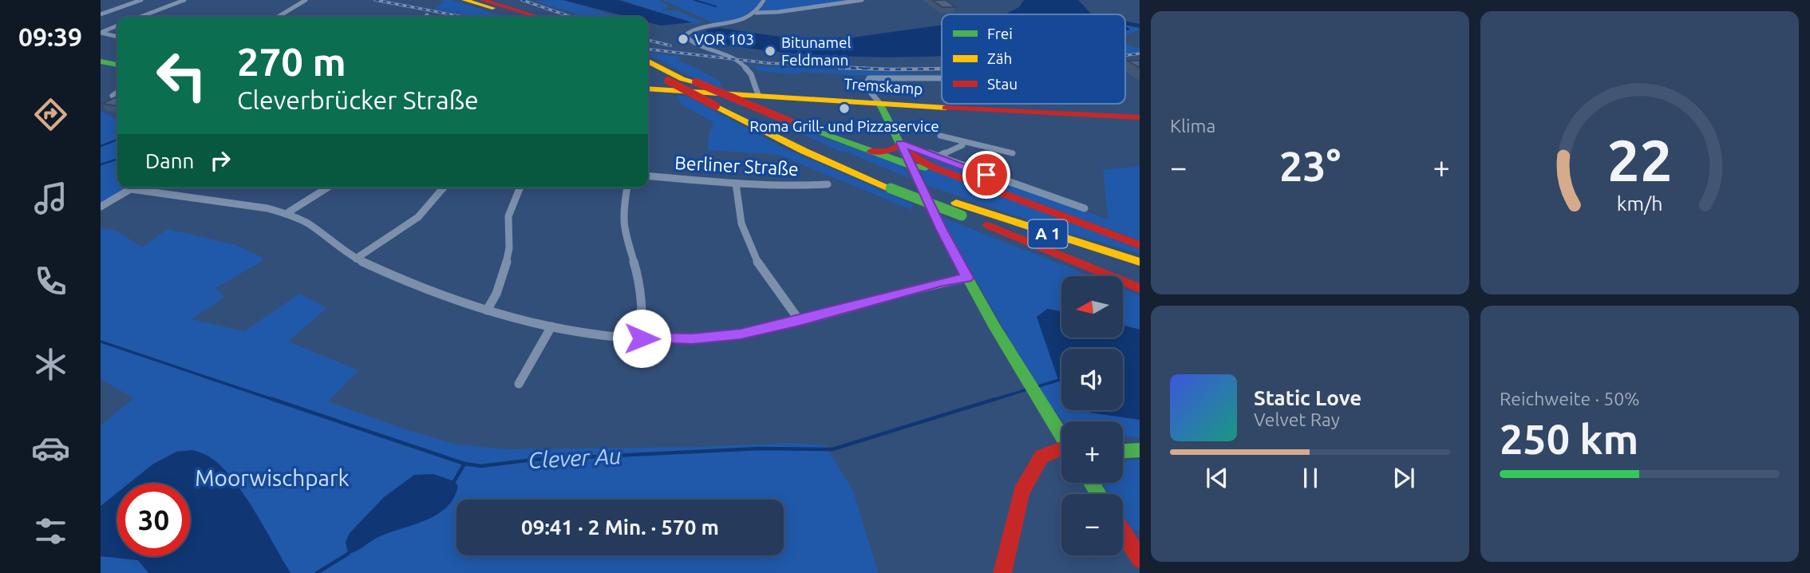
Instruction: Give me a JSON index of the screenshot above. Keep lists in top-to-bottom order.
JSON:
{
  "streets": {
    "main road": ["Tremskamp", "A 1"],
    "street": ["Berliner Straße"]
  },
  "water": ["Clever Au"],
  "parks": ["Moorwischpark"],
  "places": ["VOR 103", "Bitunamel Feldmann", "Roma Grill- und Pizzaservice"],
  "legend": ["Frei", "Zäh", "Stau"],
  "north": "left",
  "page": {
    "tabs": "09:39",
    "tile": [
      "Klima",
      ["Reichweite · 50%", "250 km"]
    ],
    "turn": ["270 m", "Cleverbrücker Straße"],
    "then": "Dann",
    "heat": ["−", "23°", "+"],
    "map_buttons": ["+", "−"],
    "song": ["Static Love", "Velvet Ray"],
    "limit": "30",
    "trip": "09:41 · 2 Min. · 570 m",
    "gauge": ["22", "km/h"]
  }
}
